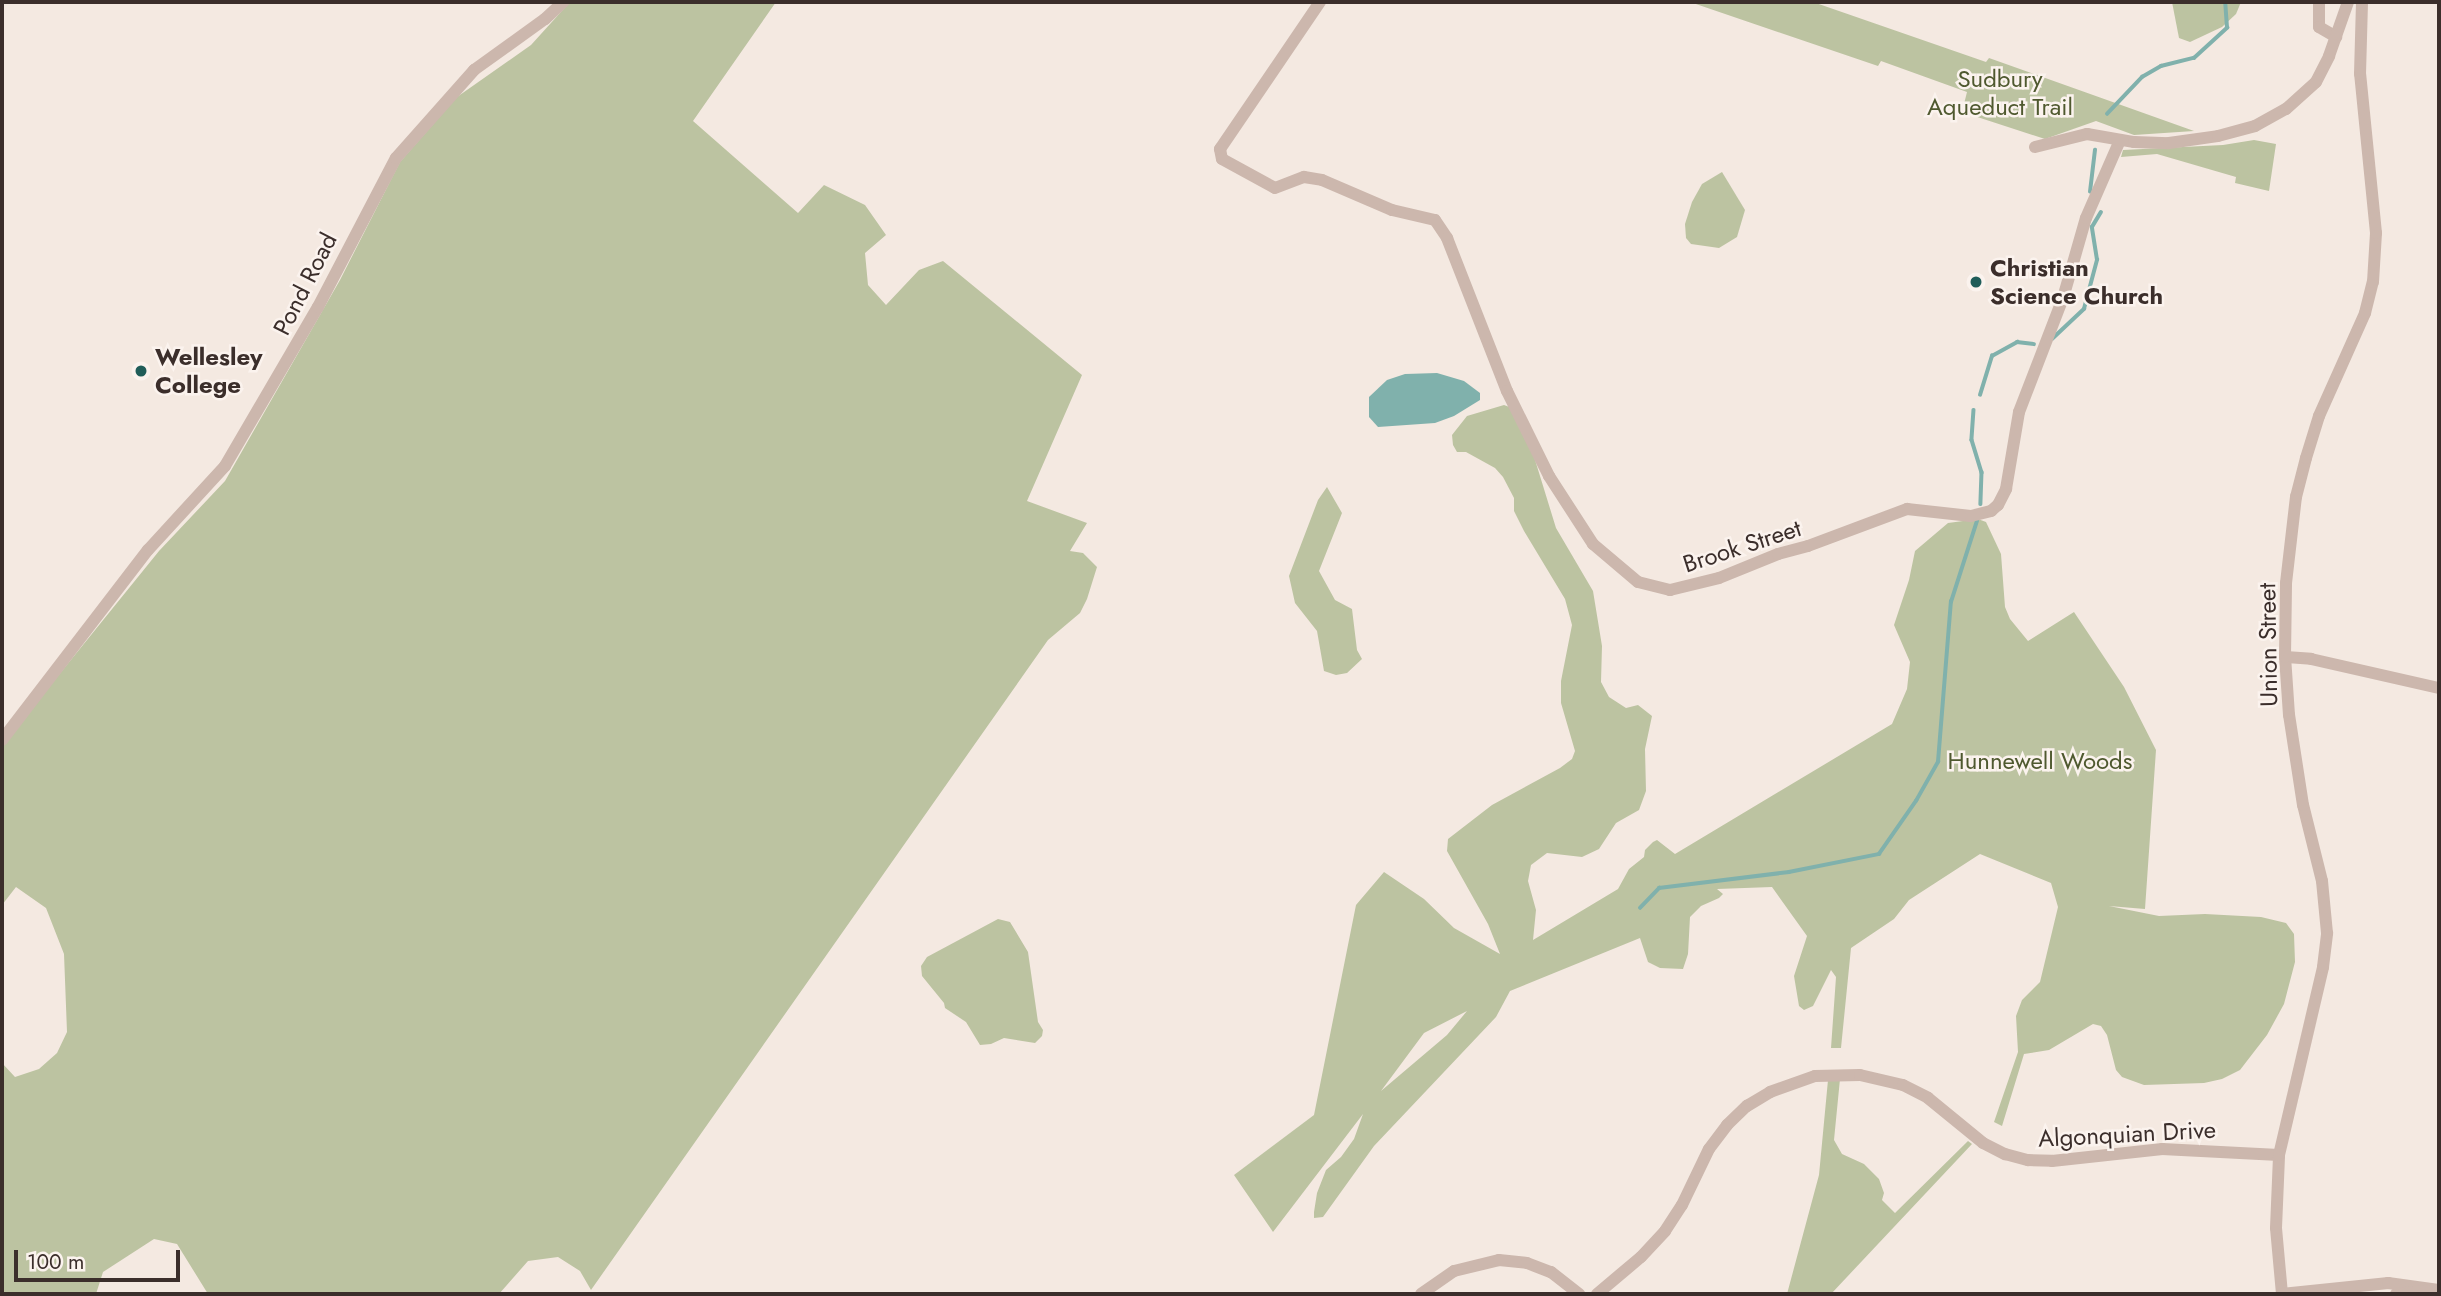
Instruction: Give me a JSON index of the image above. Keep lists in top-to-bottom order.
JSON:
{
  "streets": {
    "street": [
      "Pond Road",
      "Brook Street",
      "Union Street",
      "Algonquian Drive"
    ]
  },
  "crossings": [
    ["Union Street", "Algonquian Drive"]
  ],
  "parks": ["Sudbury Aqueduct Trail", "Hunnewell Woods"],
  "places": ["Christian Science Church", "Wellesley College"],
  "scale_bar": "100 m"
}
